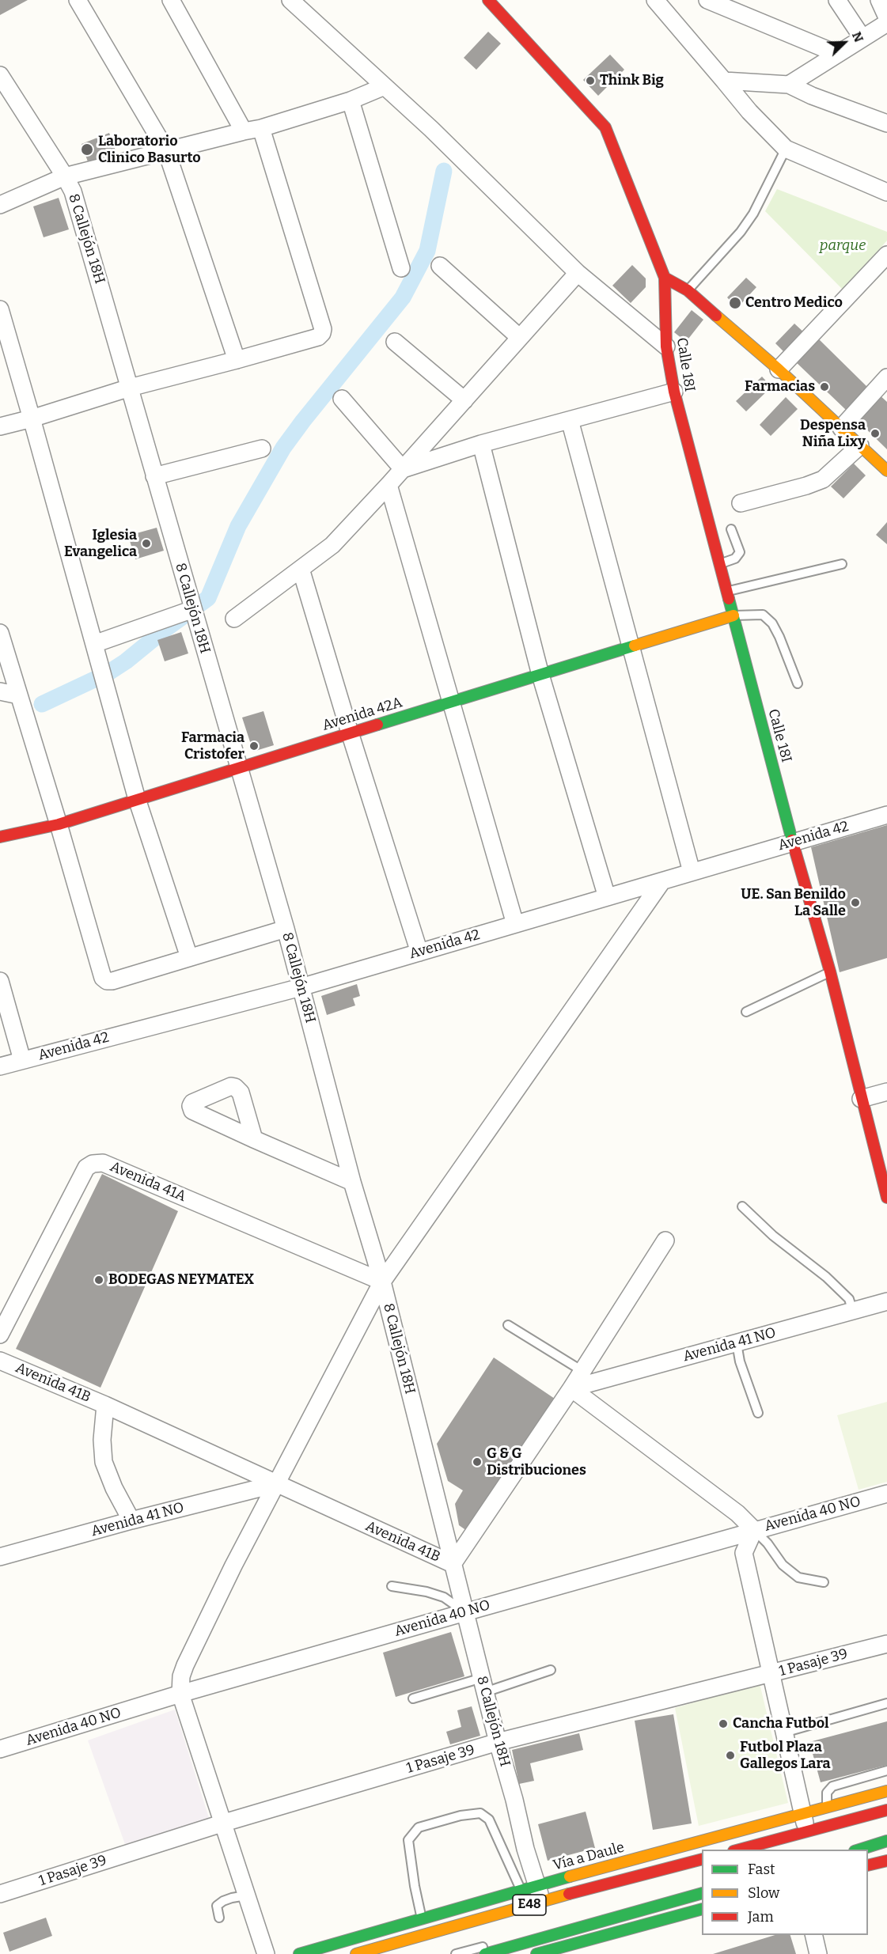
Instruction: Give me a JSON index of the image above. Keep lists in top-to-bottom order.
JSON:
{
  "streets": {
    "street": [
      "8 Callejón 18H",
      "Calle 18I",
      "Avenida 42A",
      "Avenida 42",
      "Avenida 41A",
      "Avenida 41 NO",
      "Avenida 41B",
      "Avenida 40 NO",
      "1 Pasaje 39",
      "Vía a Daule",
      "E48"
    ]
  },
  "crossings": [
    ["8 Callejón 18H", "Avenida 42A"],
    ["8 Callejón 18H", "Avenida 42"],
    ["8 Callejón 18H", "Avenida 41A"],
    ["8 Callejón 18H", "Avenida 41B"],
    ["8 Callejón 18H", "Avenida 40 NO"],
    ["8 Callejón 18H", "1 Pasaje 39"],
    ["8 Callejón 18H", "Vía a Daule"],
    ["Calle 18I", "Avenida 42A"],
    ["Calle 18I", "Avenida 42"],
    ["Avenida 41 NO", "Avenida 41B"]
  ],
  "parks": ["parque"],
  "places": [
    "Think Big",
    "Laboratorio Clinico Basurto",
    "Centro Medico",
    "Farmacias",
    "Despensa Niña Lixy",
    "Iglesia Evangelica",
    "Farmacia Cristofer",
    "UE. San Benildo La Salle",
    "BODEGAS NEYMATEX",
    "G & G Distribuciones",
    "Cancha Futbol",
    "Futbol Plaza Gallegos Lara"
  ],
  "legend": ["Fast", "Slow", "Jam"],
  "north": "top right"
}
